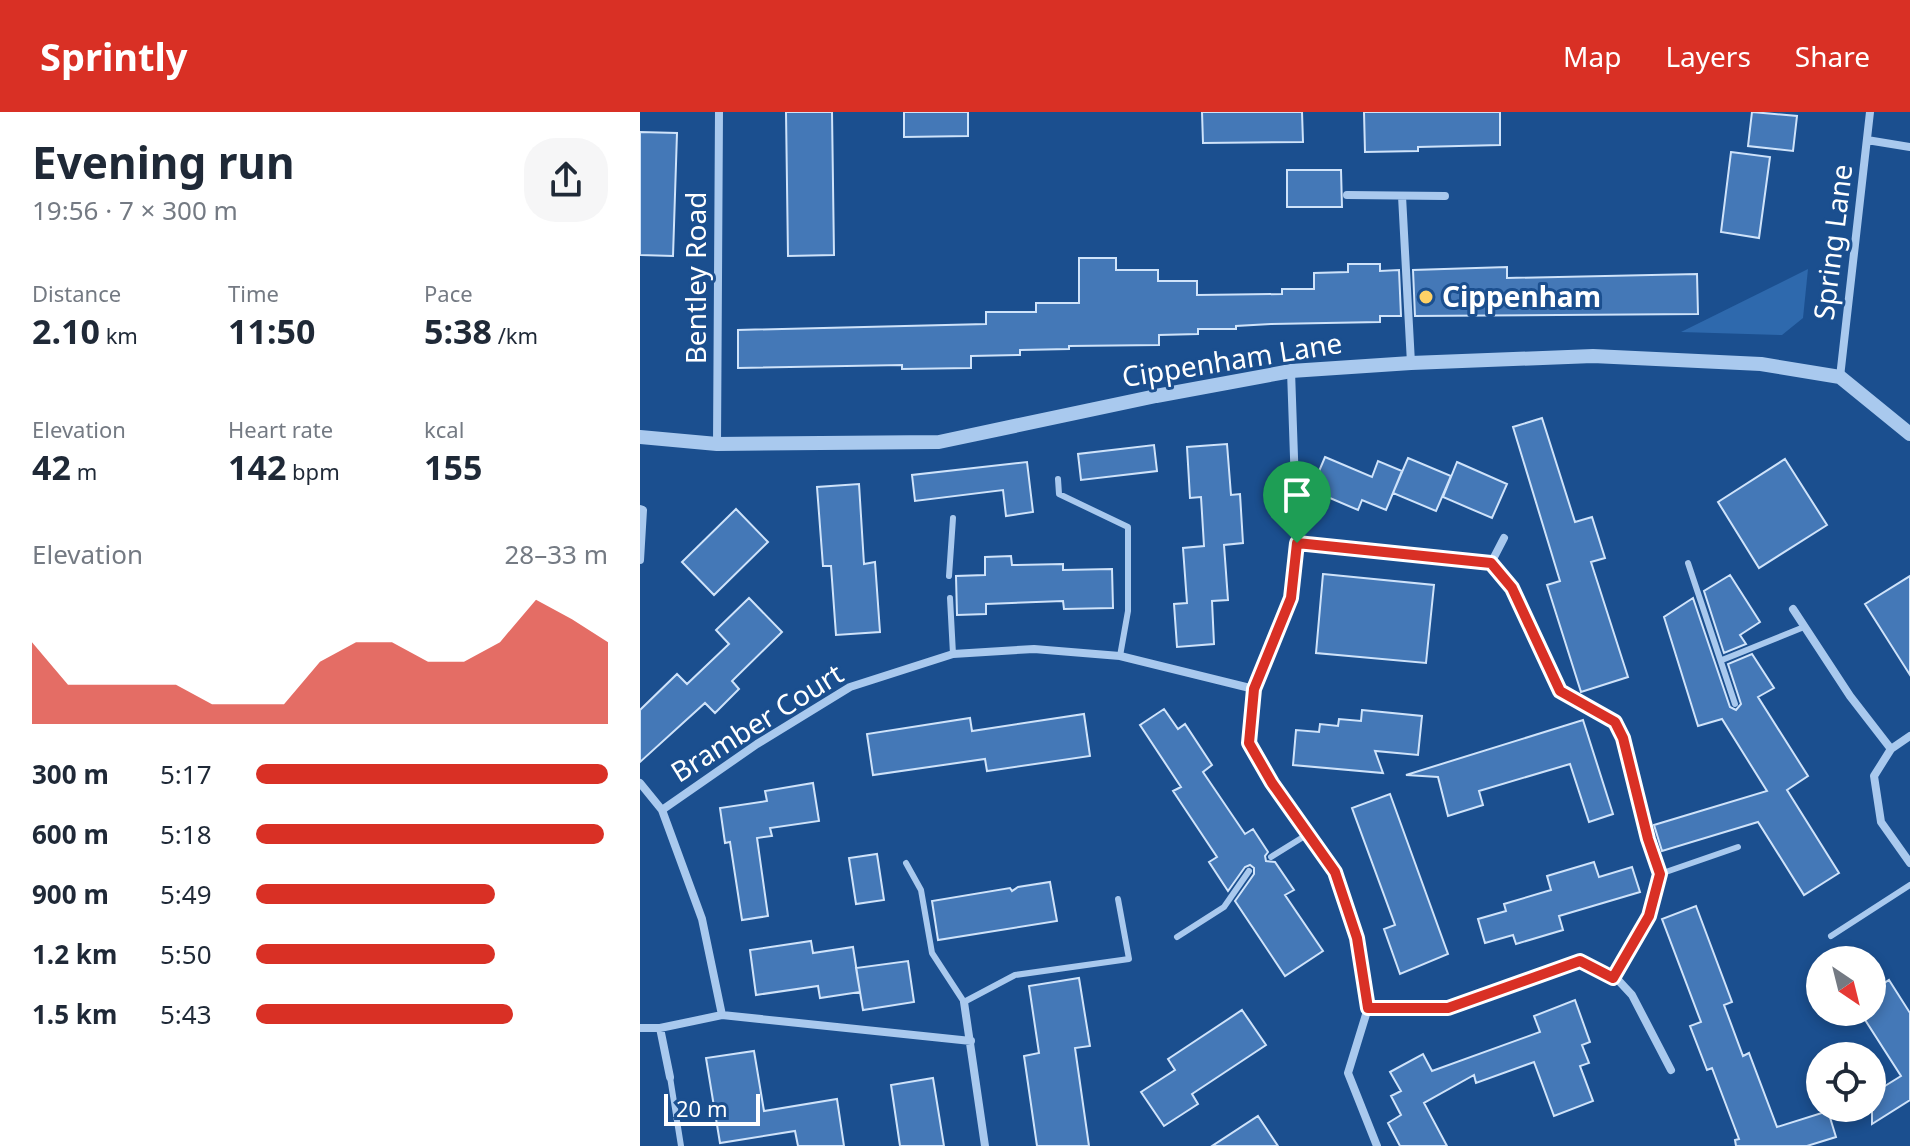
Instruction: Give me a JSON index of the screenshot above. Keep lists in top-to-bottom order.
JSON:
{
  "streets": {
    "street": [
      "Spring Lane",
      "Bentley Road",
      "Cippenham Lane",
      "Bramber Court"
    ]
  },
  "crossings": [
    ["Spring Lane", "Cippenham Lane"],
    ["Bentley Road", "Cippenham Lane"]
  ],
  "places": ["Cippenham"],
  "scale_bar": "20 m",
  "north": "bottom right",
  "page": {
    "header": "Sprintly",
    "nav": ["Map", "Layers", "Share"],
    "heading": ["Evening run", "19:56 · 7 × 300 m"],
    "stats": [
      ["Distance", "2.10 km"],
      ["Time", "11:50"],
      ["Pace", "5:38 /km"],
      ["Elevation", "42 m"],
      ["Heart rate", "142 bpm"],
      ["kcal", "155"]
    ],
    "chart": ["Elevation", "28–33 m"],
    "list": [
      {
        "name": "300 m",
        "note": "5:17"
      },
      {
        "name": "600 m",
        "note": "5:18"
      },
      {
        "name": "900 m",
        "note": "5:49"
      },
      {
        "name": "1.2 km",
        "note": "5:50"
      },
      {
        "name": "1.5 km",
        "note": "5:43"
      }
    ],
    "scale": "20 m"
  }
}
